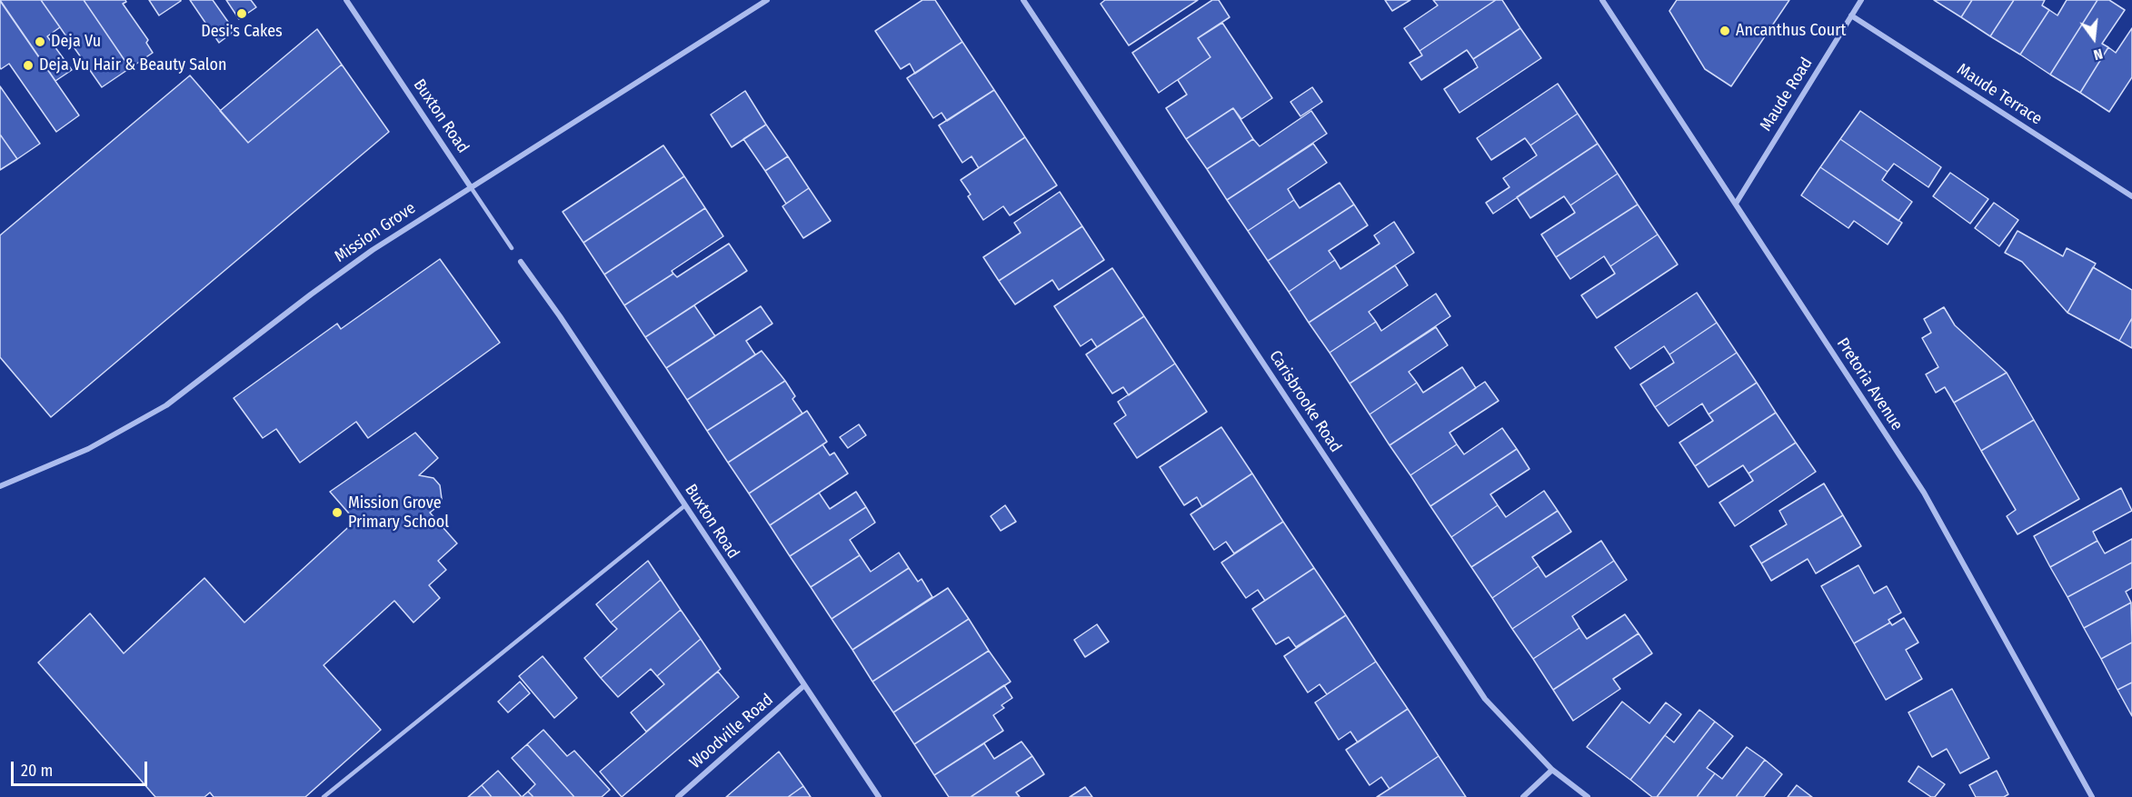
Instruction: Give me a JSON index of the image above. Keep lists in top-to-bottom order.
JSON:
{
  "streets": {
    "street": [
      "Maude Road",
      "Maude Terrace",
      "Buxton Road",
      "Mission Grove",
      "Pretoria Avenue",
      "Carisbrooke Road",
      "Woodville Road"
    ]
  },
  "crossings": [
    ["Maude Road", "Maude Terrace"],
    ["Maude Road", "Pretoria Avenue"],
    ["Buxton Road", "Mission Grove"],
    ["Buxton Road", "Woodville Road"]
  ],
  "places": [
    "Desi's Cakes",
    "Ancanthus Court",
    "Deja Vu",
    "Deja Vu Hair & Beauty Salon",
    "Mission Grove Primary School"
  ],
  "scale_bar": "20 m",
  "north": "bottom"
}
